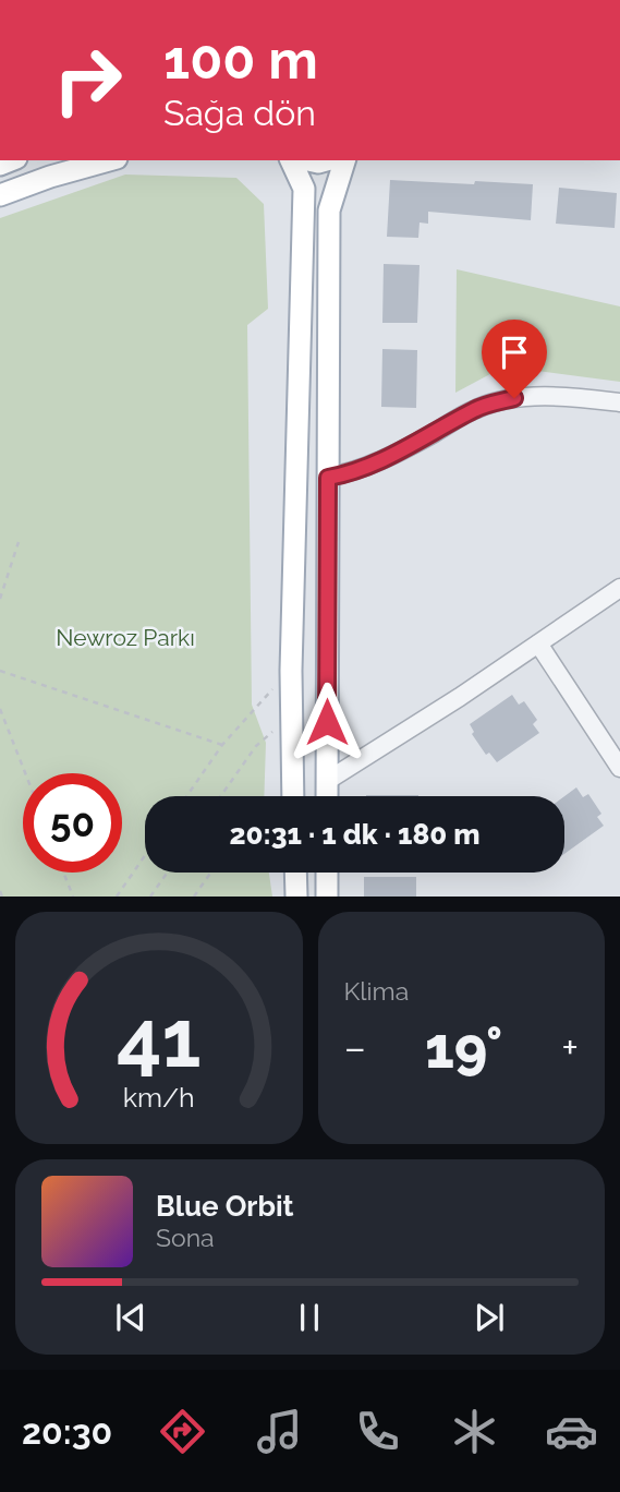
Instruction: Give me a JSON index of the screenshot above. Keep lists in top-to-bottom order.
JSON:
{
  "parks": ["Newroz Parkı"],
  "page": {
    "turn": ["100 m", "Sağa dön"],
    "limit": "50",
    "trip": "20:31 · 1 dk · 180 m",
    "tile": "Klima",
    "heat": ["−", "19°", "+"],
    "song": ["Blue Orbit", "Sona"],
    "tabs": "20:30",
    "gauge": ["41", "km/h"]
  }
}
